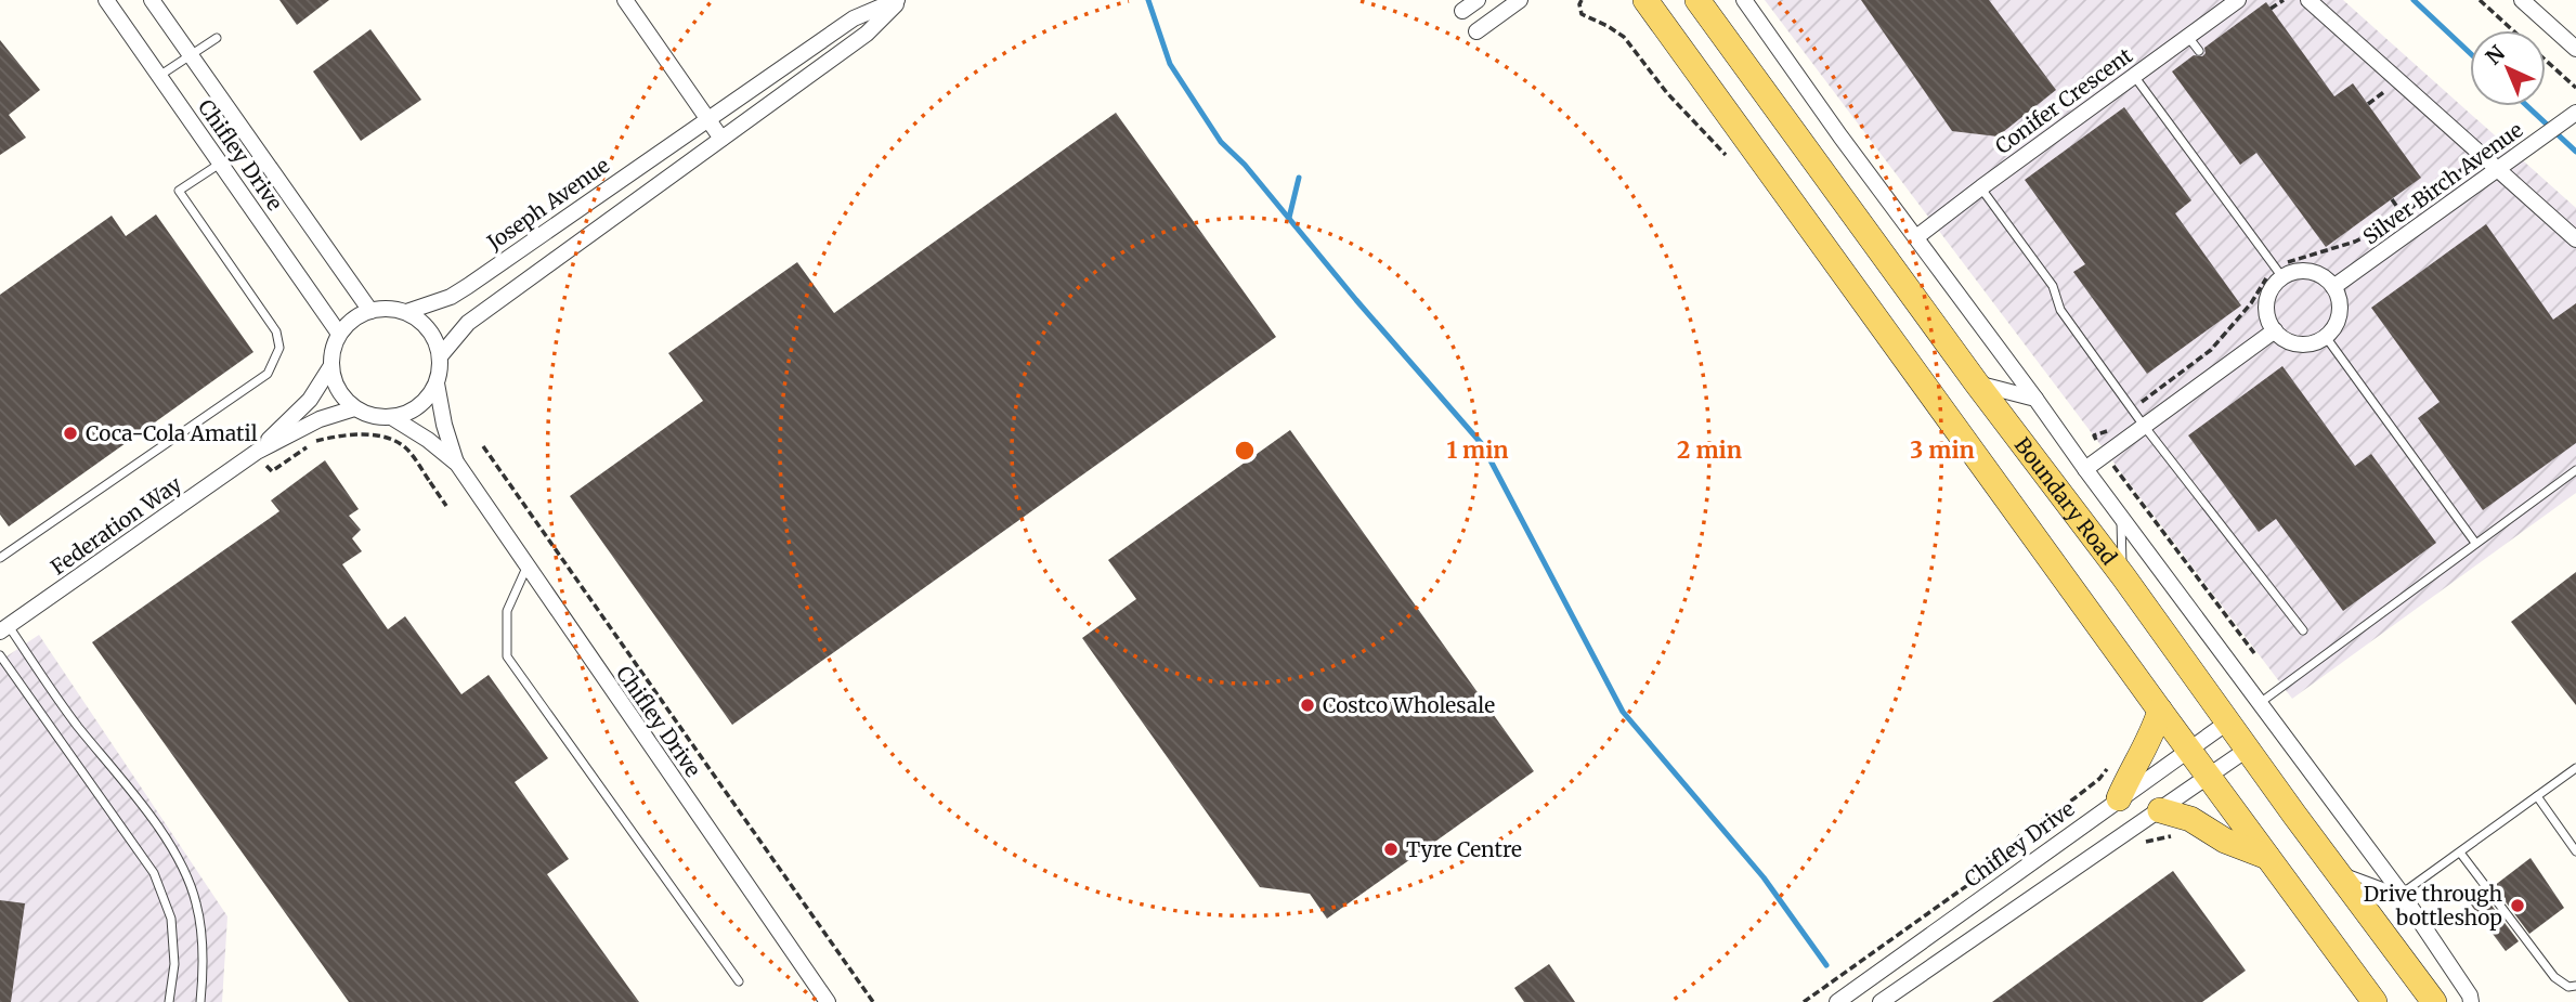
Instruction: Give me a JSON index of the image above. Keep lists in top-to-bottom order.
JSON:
{
  "streets": {
    "main road": ["Boundary Road"],
    "street": [
      "Conifer Crescent",
      "Chifley Drive",
      "Silver Birch Avenue",
      "Joseph Avenue",
      "Federation Way"
    ]
  },
  "crossings": [
    ["Chifley Drive", "Joseph Avenue"],
    ["Chifley Drive", "Boundary Road"],
    ["Chifley Drive", "Federation Way"],
    ["Joseph Avenue", "Federation Way"]
  ],
  "places": [
    "Coca-Cola Amatil",
    "Costco Wholesale",
    "Tyre Centre",
    "Drive through bottleshop"
  ],
  "north": "top left",
  "rings": ["1 min", "2 min", "3 min"]
}
